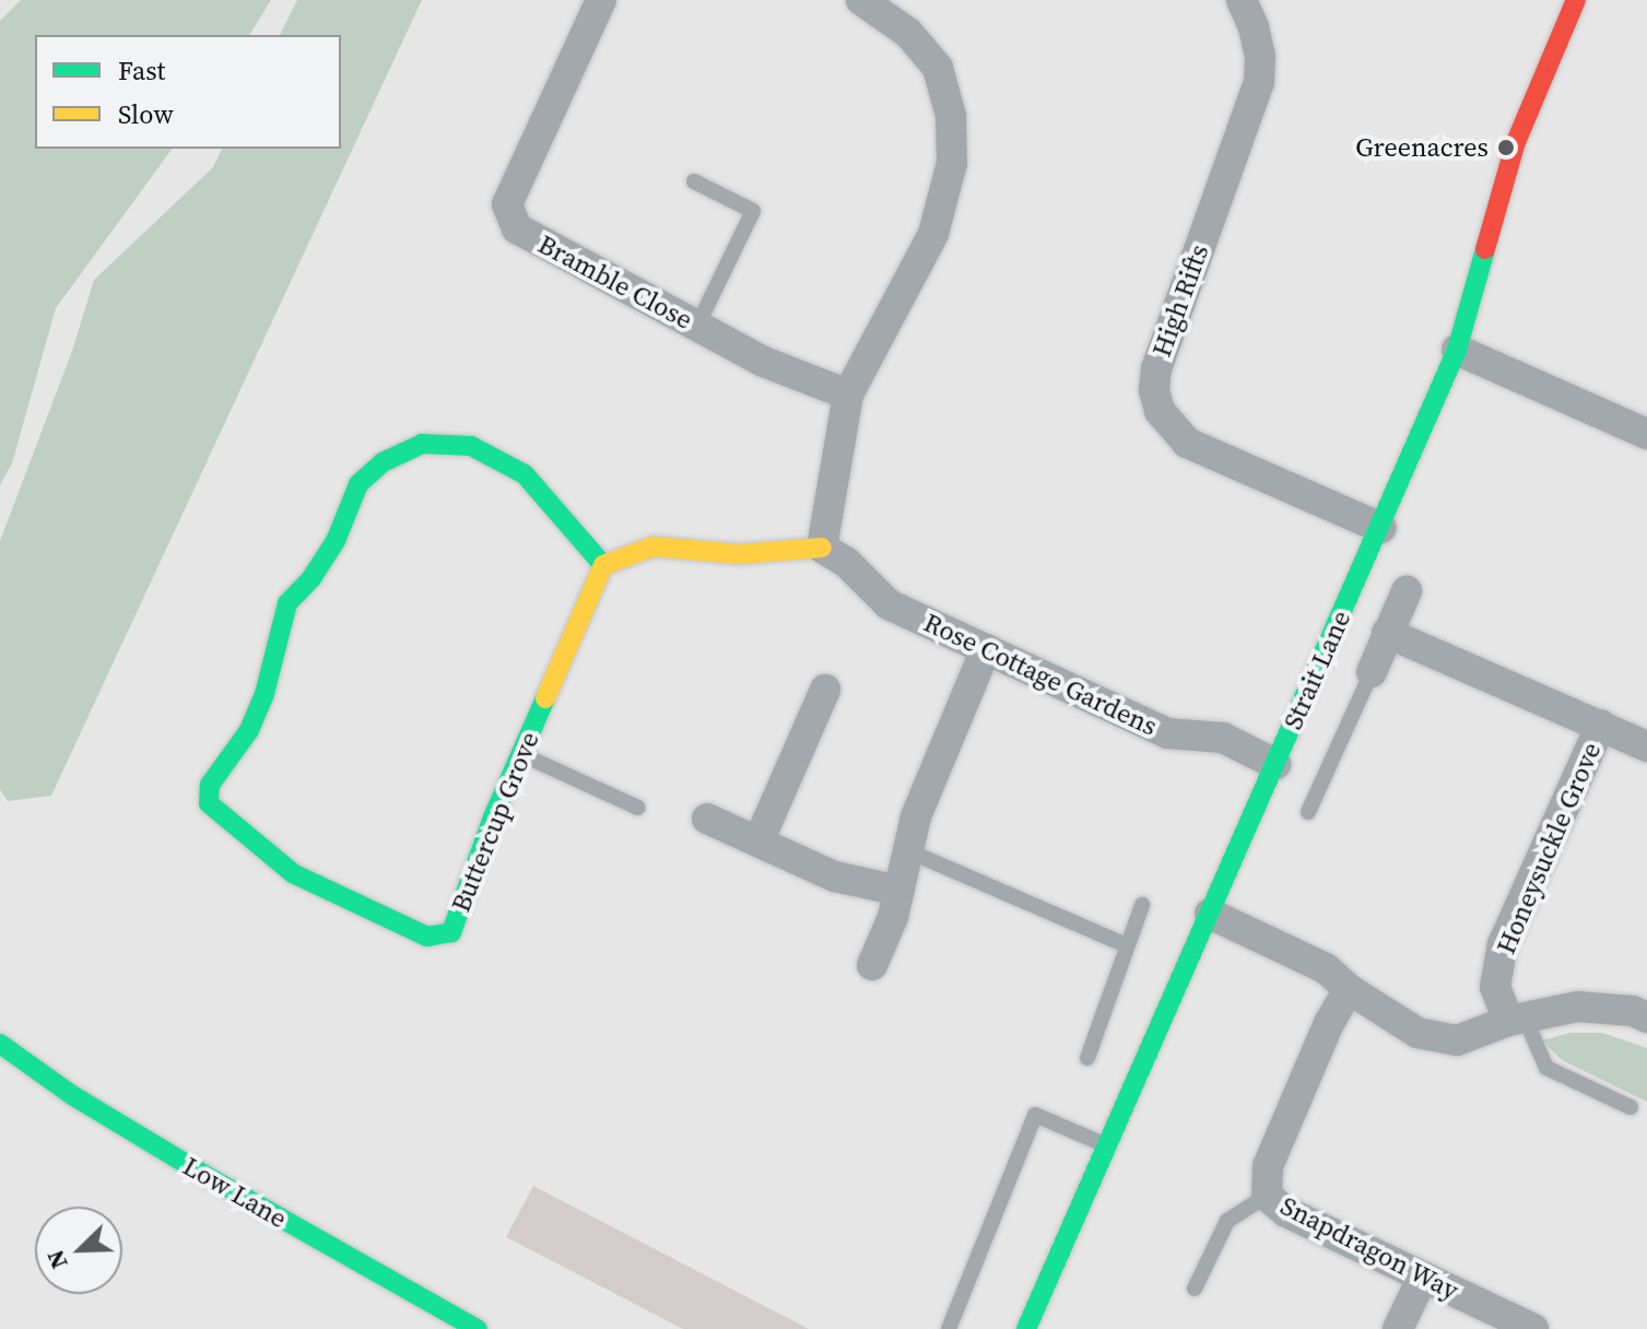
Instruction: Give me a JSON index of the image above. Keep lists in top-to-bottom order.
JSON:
{
  "streets": {
    "street": [
      "Bramble Close",
      "High Rifts",
      "Strait Lane",
      "Rose Cottage Gardens",
      "Buttercup Grove",
      "Honeysuckle Grove",
      "Low Lane",
      "Snapdragon Way"
    ]
  },
  "crossings": [
    ["High Rifts", "Strait Lane"],
    ["Strait Lane", "Rose Cottage Gardens"]
  ],
  "places": ["Greenacres"],
  "legend": ["Fast", "Slow"],
  "north": "bottom left"
}
